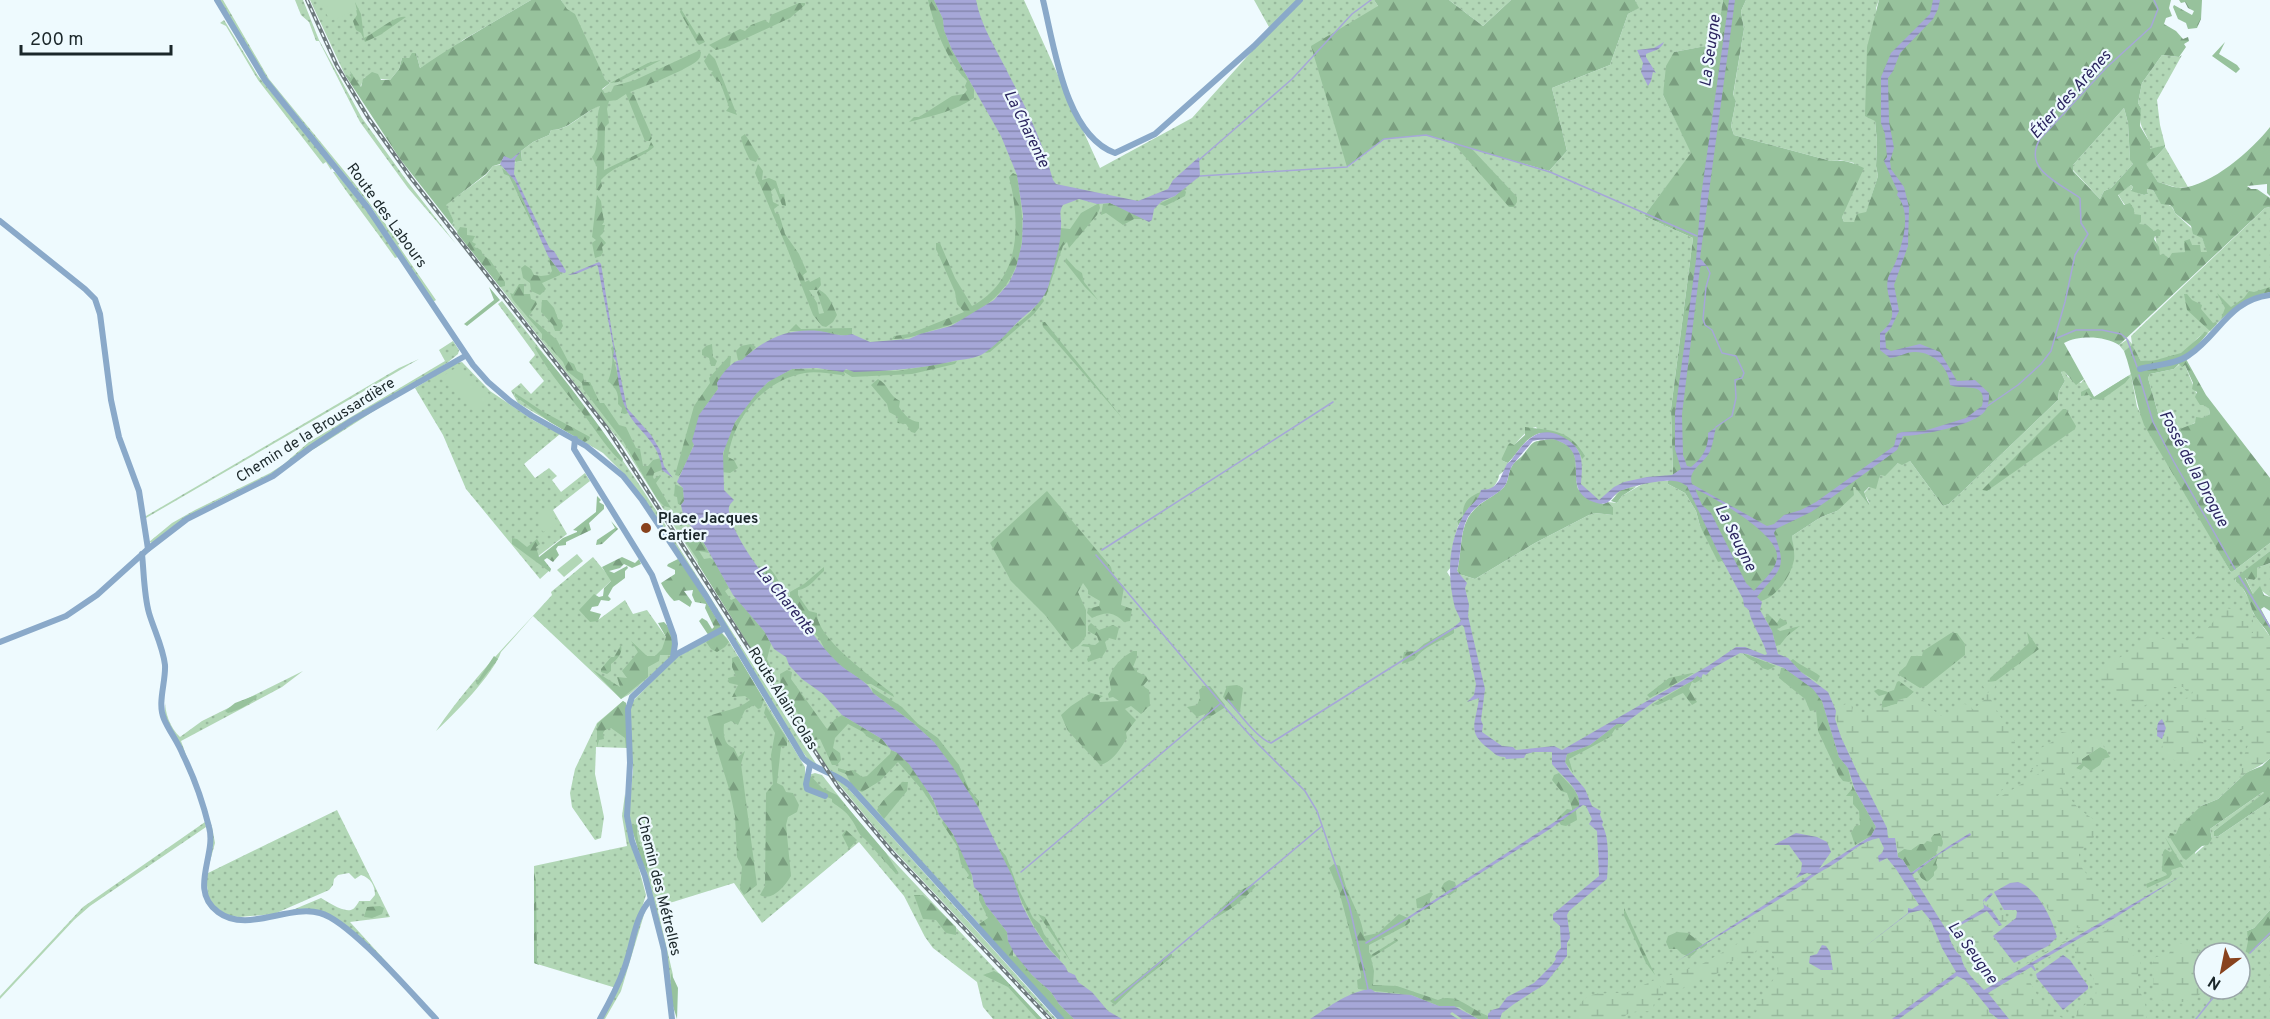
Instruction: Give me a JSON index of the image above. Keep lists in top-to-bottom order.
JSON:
{
  "streets": {
    "street": [
      "Route des Labours",
      "Chemin de la Broussardière",
      "Route Alain Colas",
      "Chemin des Métrelles"
    ]
  },
  "crossings": [
    ["Route des Labours", "Chemin de la Broussardière"],
    ["Route des Labours", "Route Alain Colas"],
    ["Route Alain Colas", "Chemin des Métrelles"]
  ],
  "water": [
    "La Seugne",
    "Étier des Arènes",
    "La Charente",
    "Fossé de la Drogue"
  ],
  "places": ["Place Jacques Cartier"],
  "scale_bar": "200 m",
  "north": "bottom left"
}
